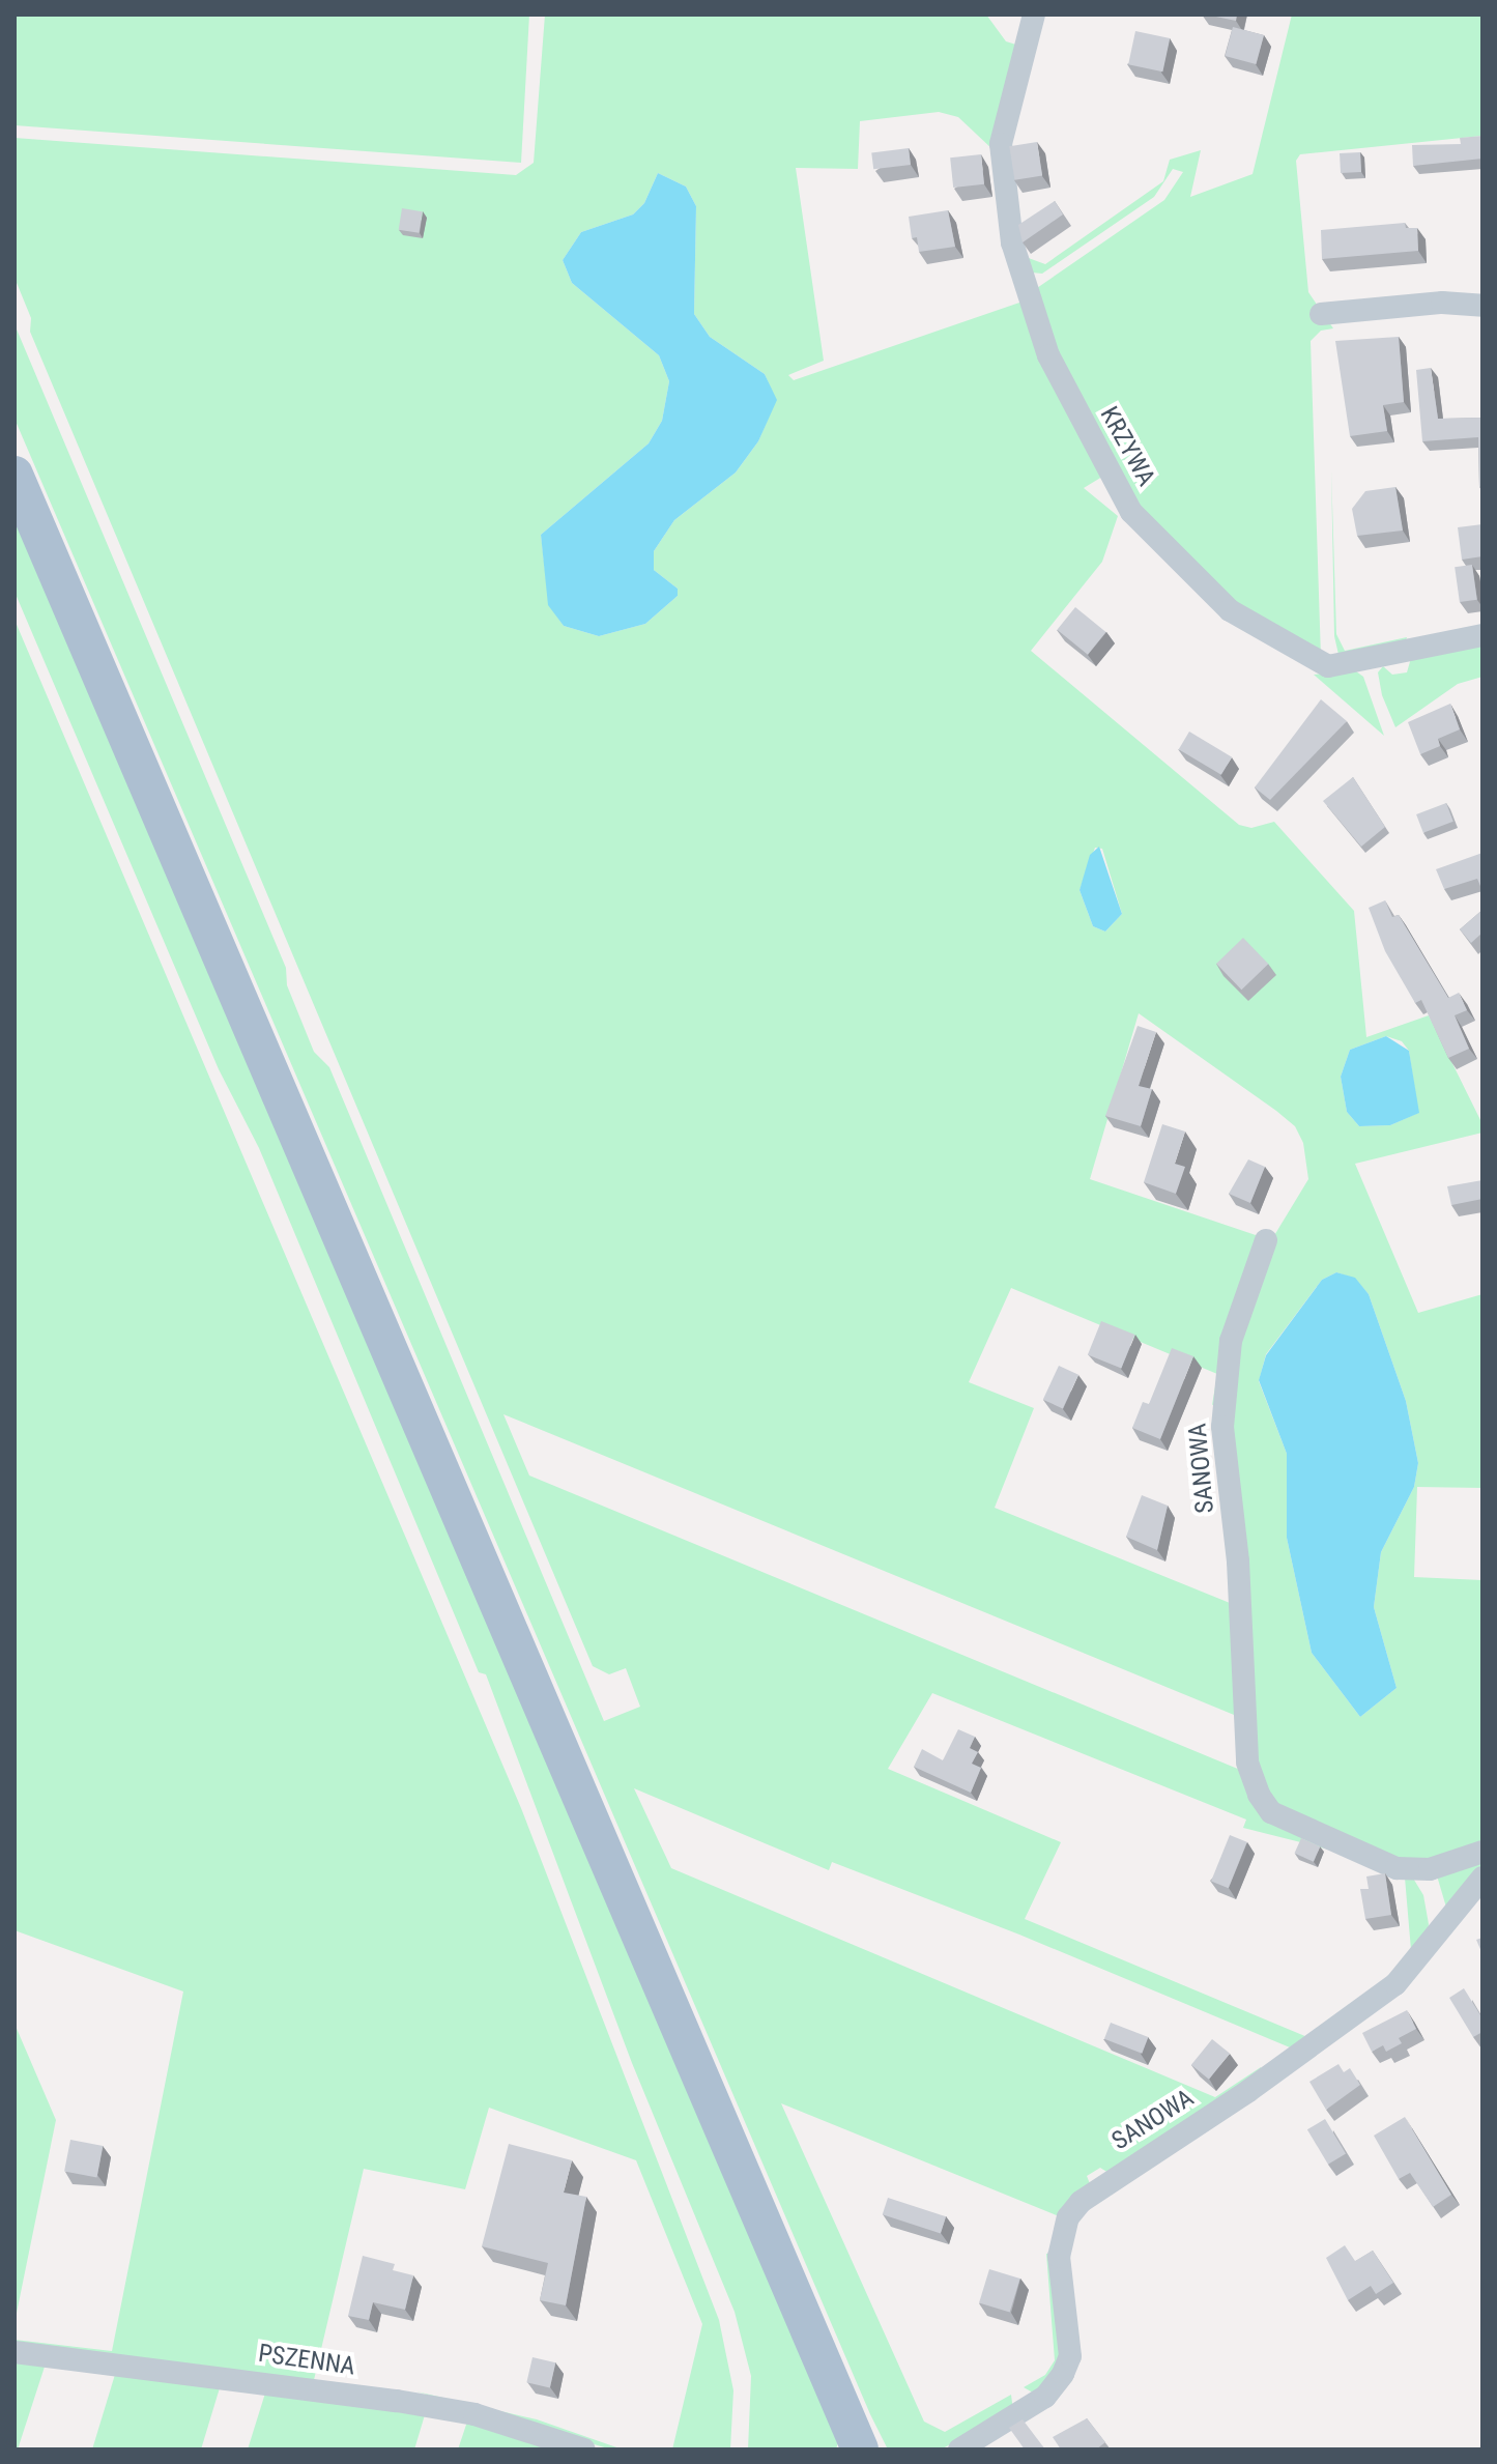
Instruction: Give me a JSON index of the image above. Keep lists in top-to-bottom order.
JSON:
{
  "streets": {
    "street": ["KRZYWA", "SANOWA", "PSZENNA"]
  }
}
